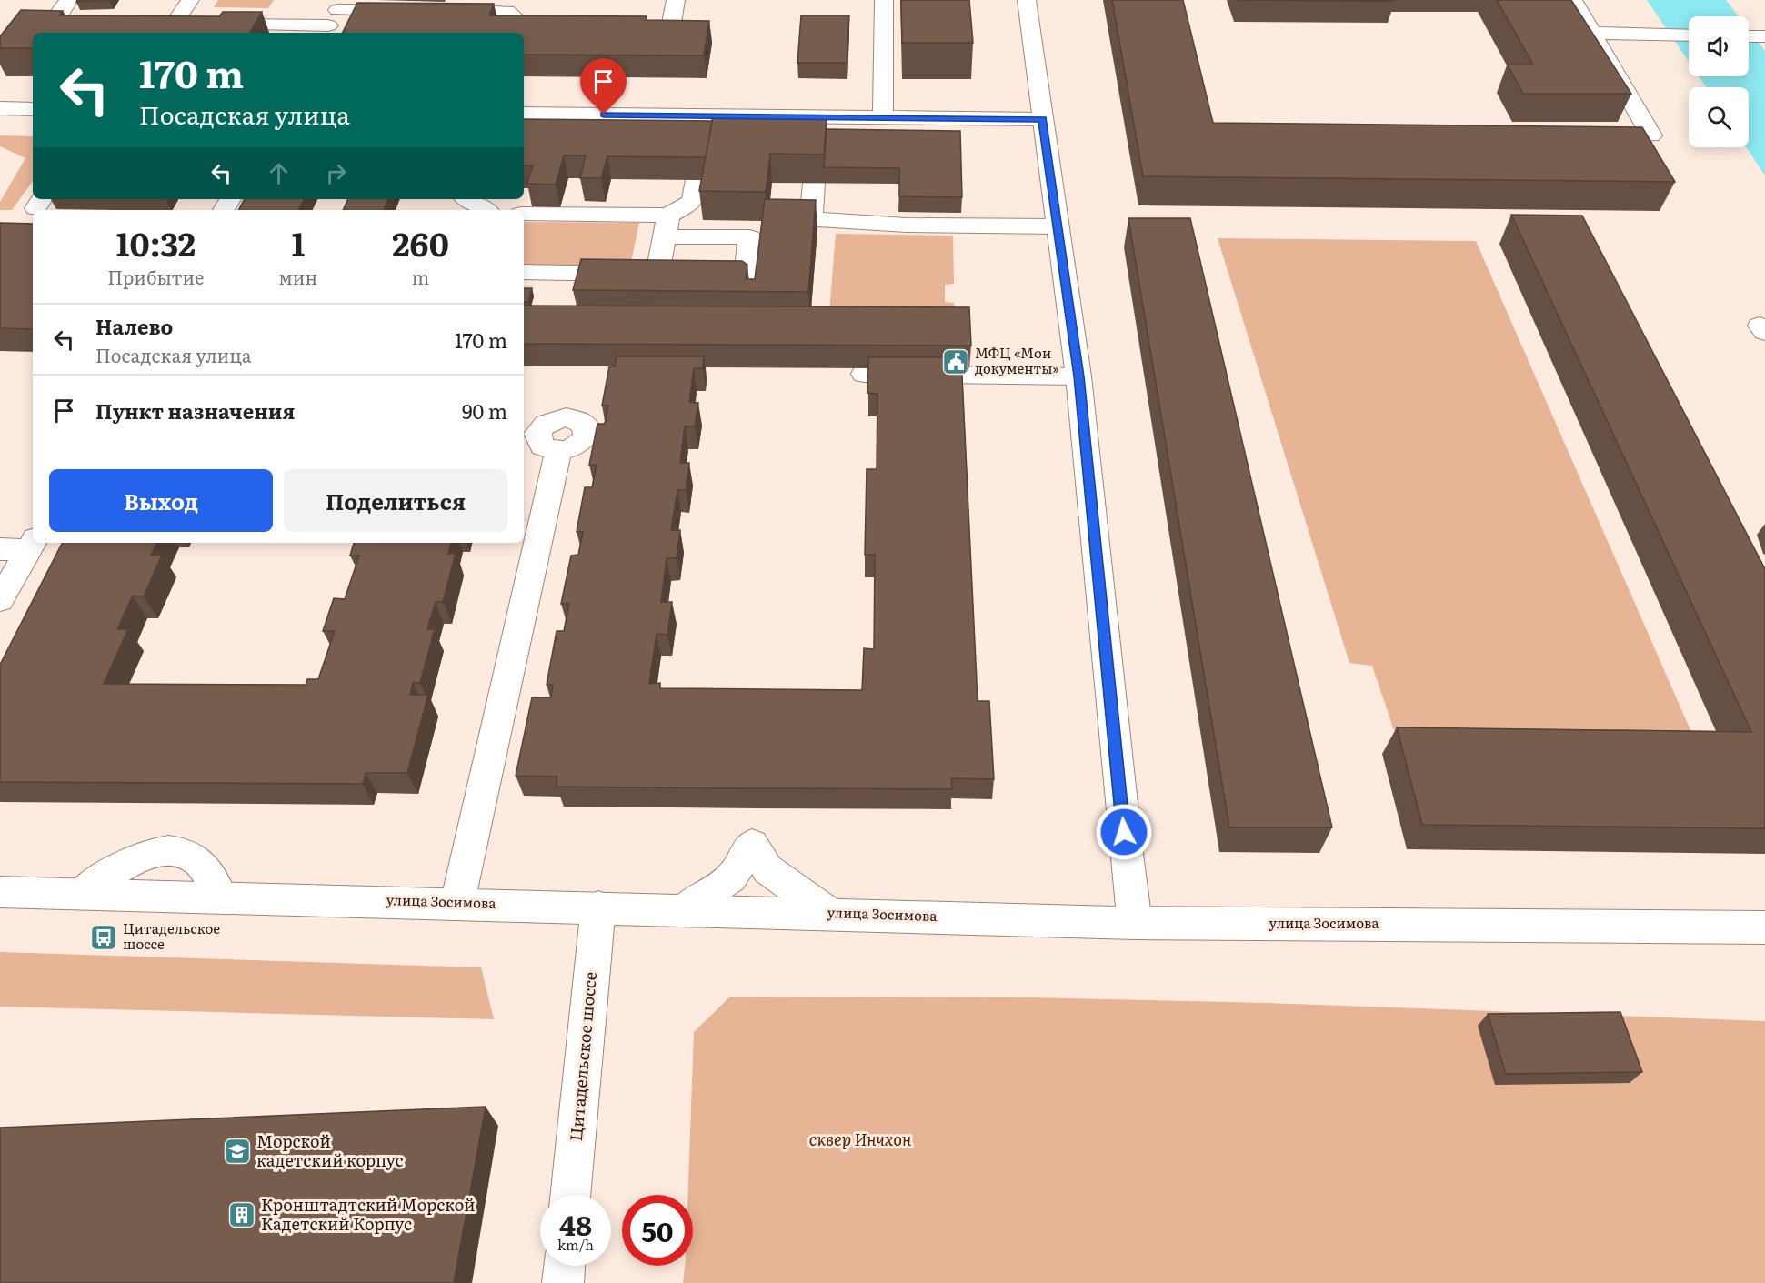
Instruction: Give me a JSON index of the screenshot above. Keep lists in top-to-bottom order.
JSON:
{
  "streets": {
    "main road": ["улица Зосимова", "Цитадельское шоссе"]
  },
  "crossings": [
    ["улица Зосимова", "Цитадельское шоссе"]
  ],
  "parks": ["сквер Инчхон"],
  "places": {
    "public building": ["МФЦ «Мои документы»"],
    "bus stop": ["Цитадельское шоссе"],
    "school or university": ["Морской кадетский корпус"],
    "building": ["Кронштадтский Морской Кадетский Корпус"]
  },
  "page": {
    "turn": ["170 m", "Посадская улица"],
    "eta": [
      "10:32",
      "Прибытие",
      "1",
      "мин",
      "260",
      "m"
    ],
    "list": [
      {
        "name": "Налево",
        "note": "Посадская улица",
        "value": "170 m"
      },
      {
        "name": "Пункт назначения",
        "value": "90 m"
      }
    ],
    "buttons": ["Выход", "Поделиться"],
    "speed": "48 km/h",
    "limit": "50"
  }
}
